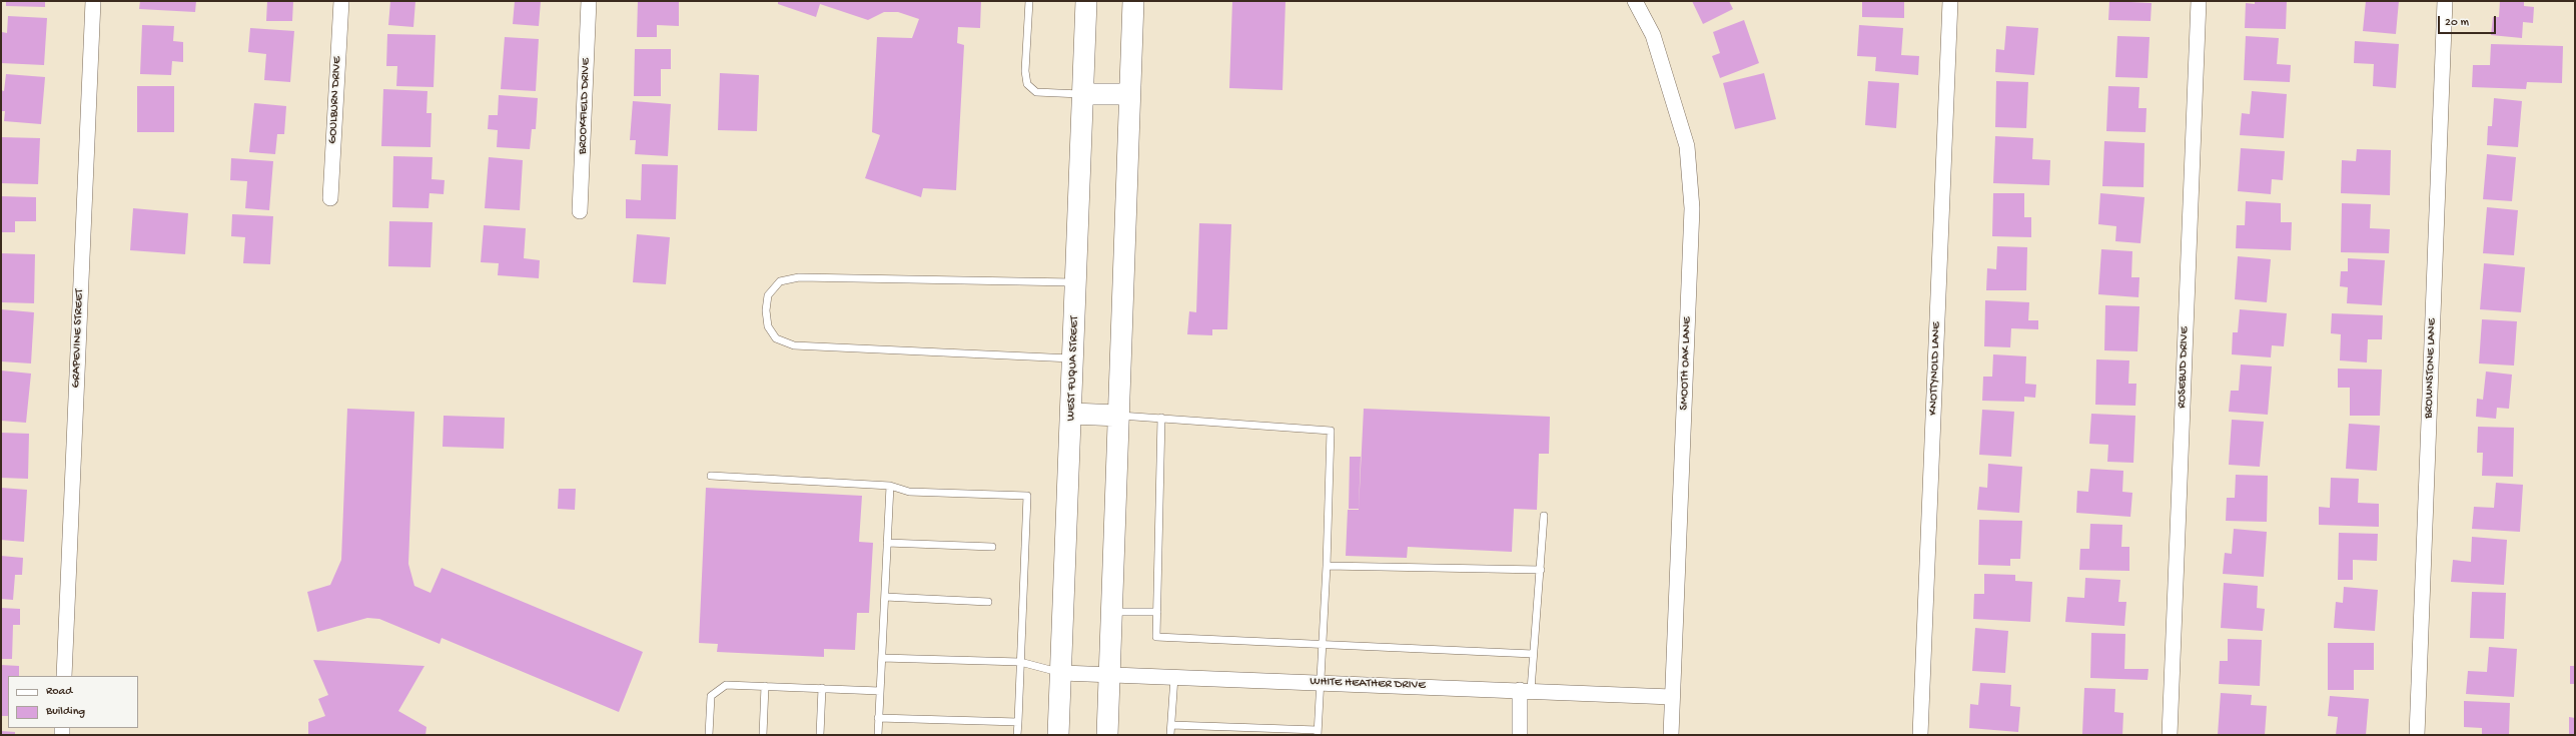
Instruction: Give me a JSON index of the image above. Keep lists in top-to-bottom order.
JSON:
{
  "streets": {
    "main road": ["WEST FUQUA STREET"],
    "street": [
      "GOULBURN DRIVE",
      "BROOKFIELD DRIVE",
      "GRAPEVINE STREET",
      "SMOOTH OAK LANE",
      "ROSEBUD DRIVE",
      "KNOTTYNOLD LANE",
      "BROWNSTONE LANE",
      "WHITE HEATHER DRIVE"
    ]
  },
  "crossings": [
    ["SMOOTH OAK LANE", "WHITE HEATHER DRIVE"],
    ["WEST FUQUA STREET", "WHITE HEATHER DRIVE"]
  ],
  "legend": ["Road", "Building"],
  "scale_bar": "20 m"
}
